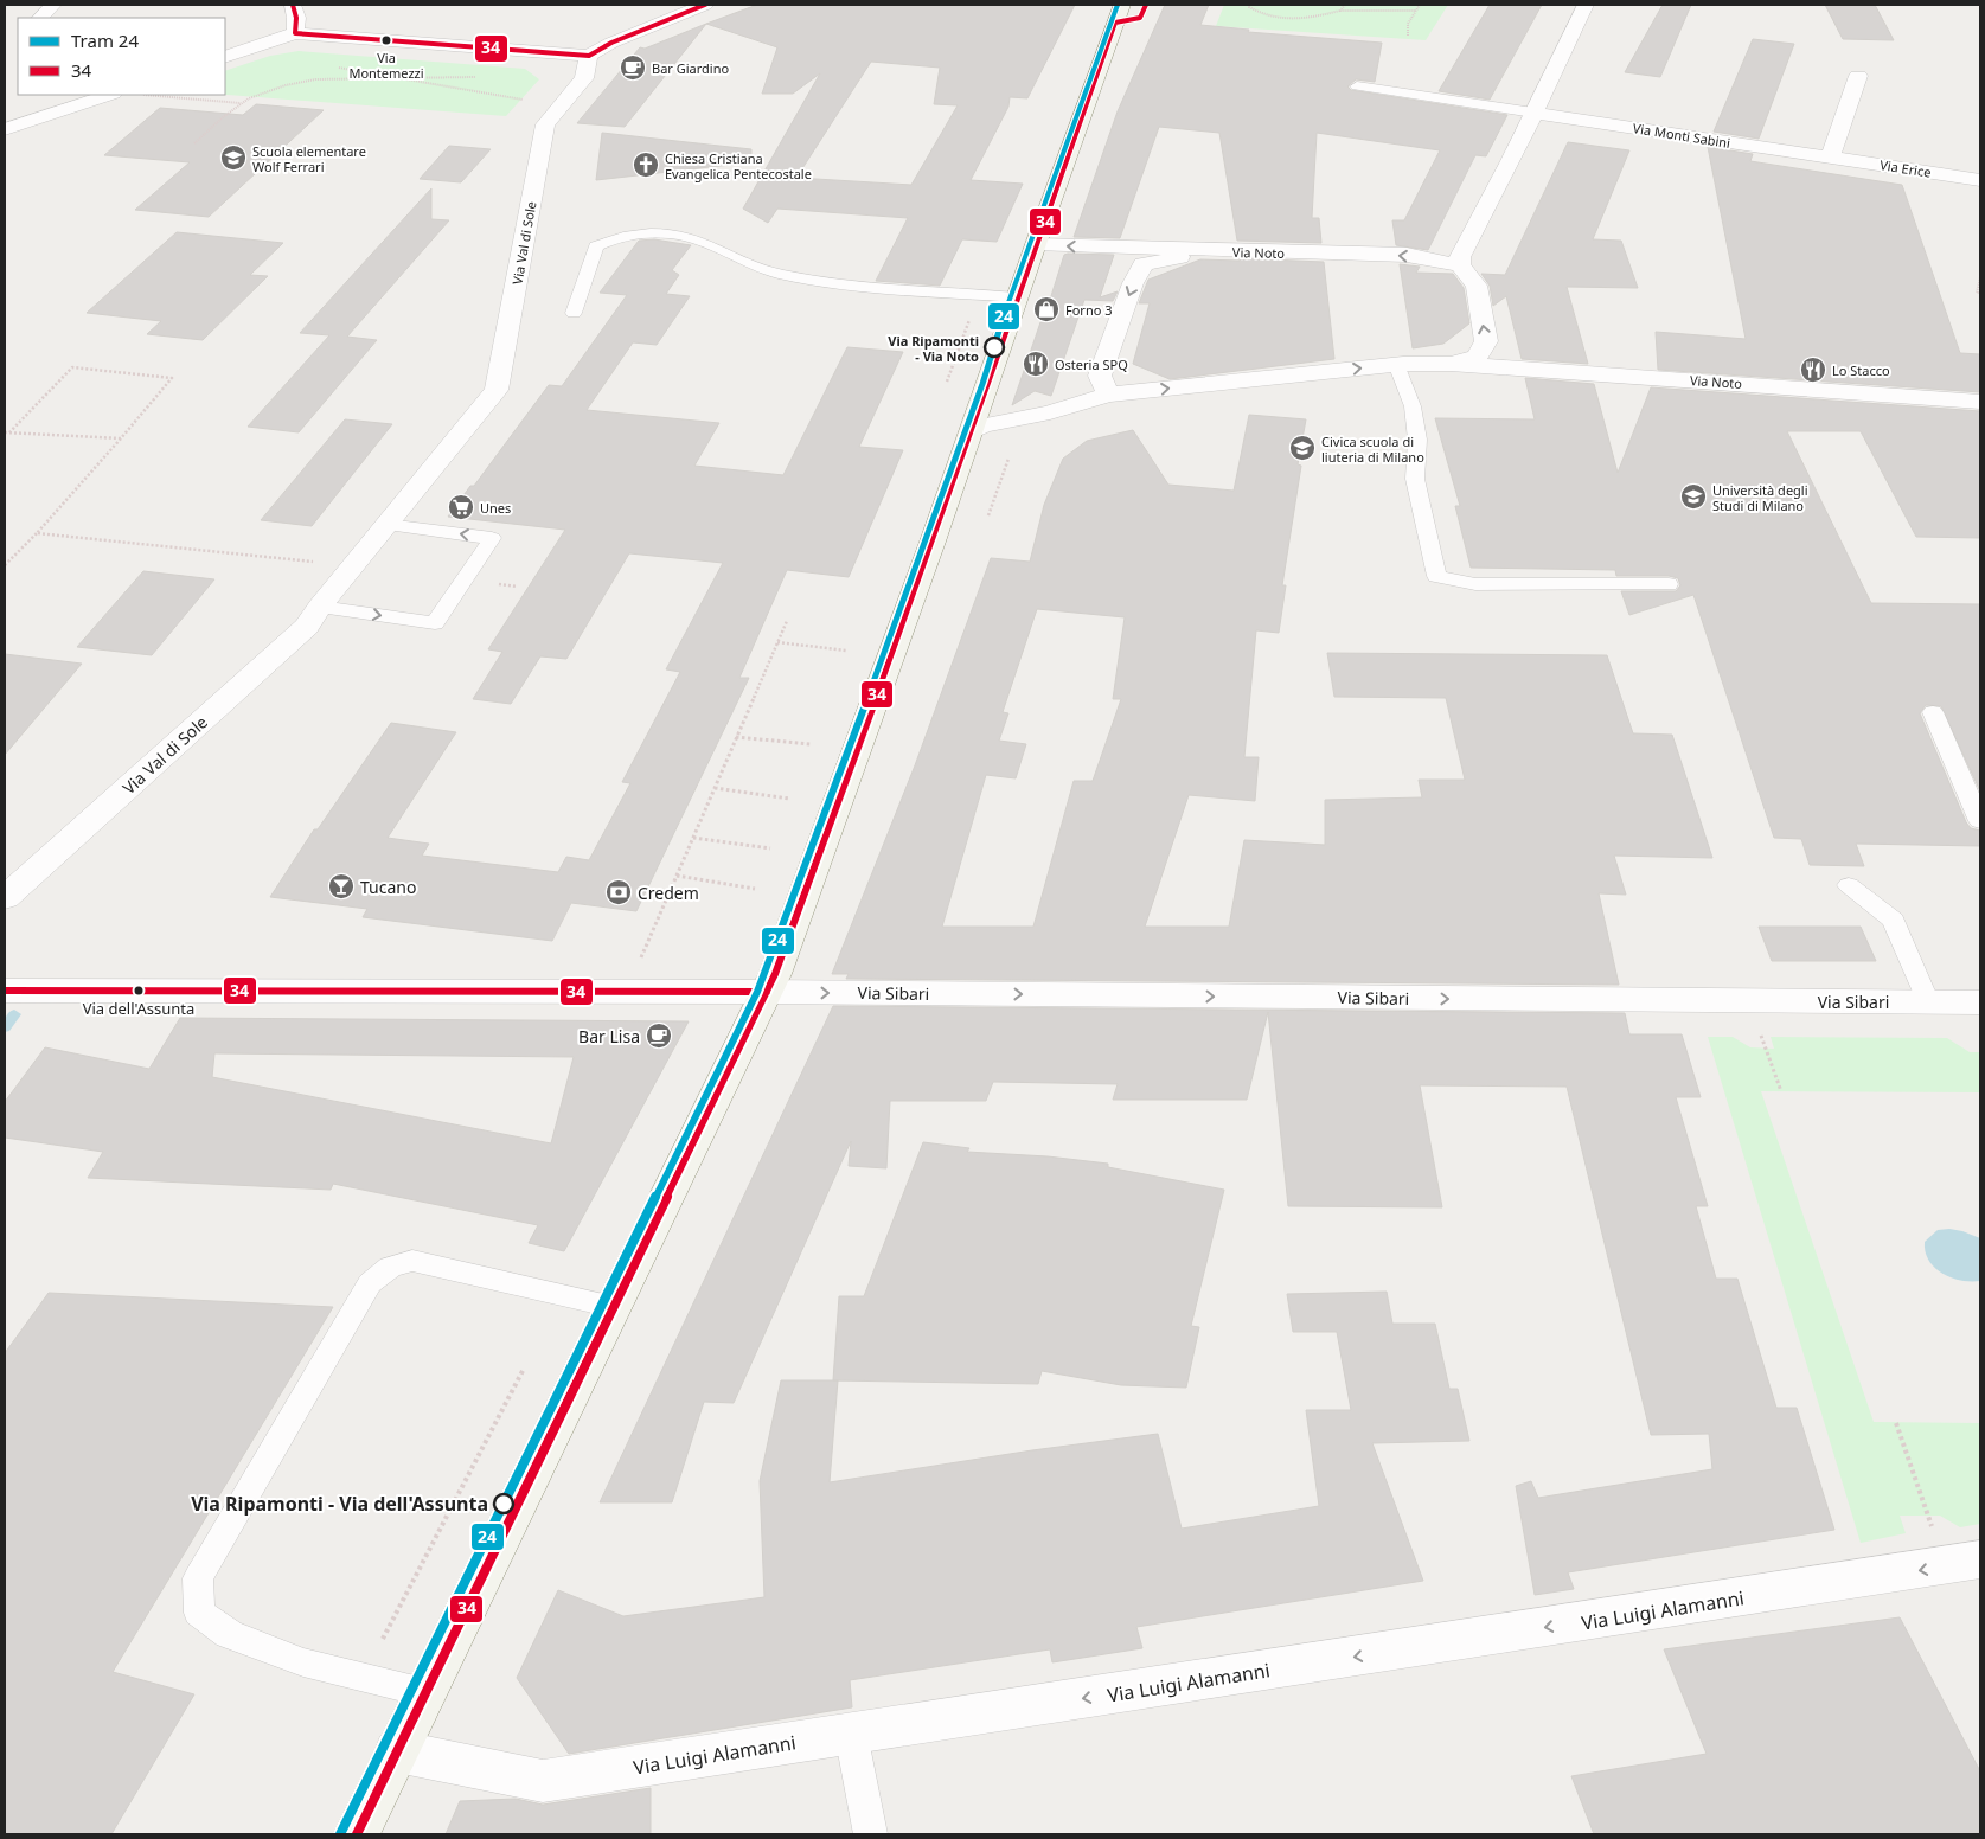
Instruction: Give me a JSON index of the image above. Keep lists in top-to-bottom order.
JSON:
{
  "streets": {
    "street": [
      "Via Monti Sabini",
      "Via Erice",
      "Via Val di Sole",
      "Via Noto",
      "Via Sibari",
      "Via Luigi Alamanni"
    ]
  },
  "crossings": [
    ["Via Monti Sabini", "Via Erice"]
  ],
  "one_way": ["Via Sibari", "Via Luigi Alamanni"],
  "places": {
    "other": [
      "Via Montemezzi",
      "Via Ripamonti - Via Noto",
      "Via dell'Assunta",
      "Via Ripamonti - Via dell'Assunta"
    ],
    "cafe": ["Bar Giardino", "Bar Lisa"],
    "school or university": ["Scuola elementare Wolf Ferrari", "Civica scuola di liuteria di Milano", "Università degli Studi di Milano"],
    "church": ["Chiesa Cristiana Evangelica Pentecostale"],
    "shop": ["Forno 3"],
    "restaurant": ["Osteria SPQ", "Lo Stacco"],
    "supermarket": ["Unes"],
    "bar": ["Tucano"],
    "bank": ["Credem"]
  },
  "lines": ["tram line 24", "transit line 34"],
  "legend": ["Tram 24", "34"]
}
